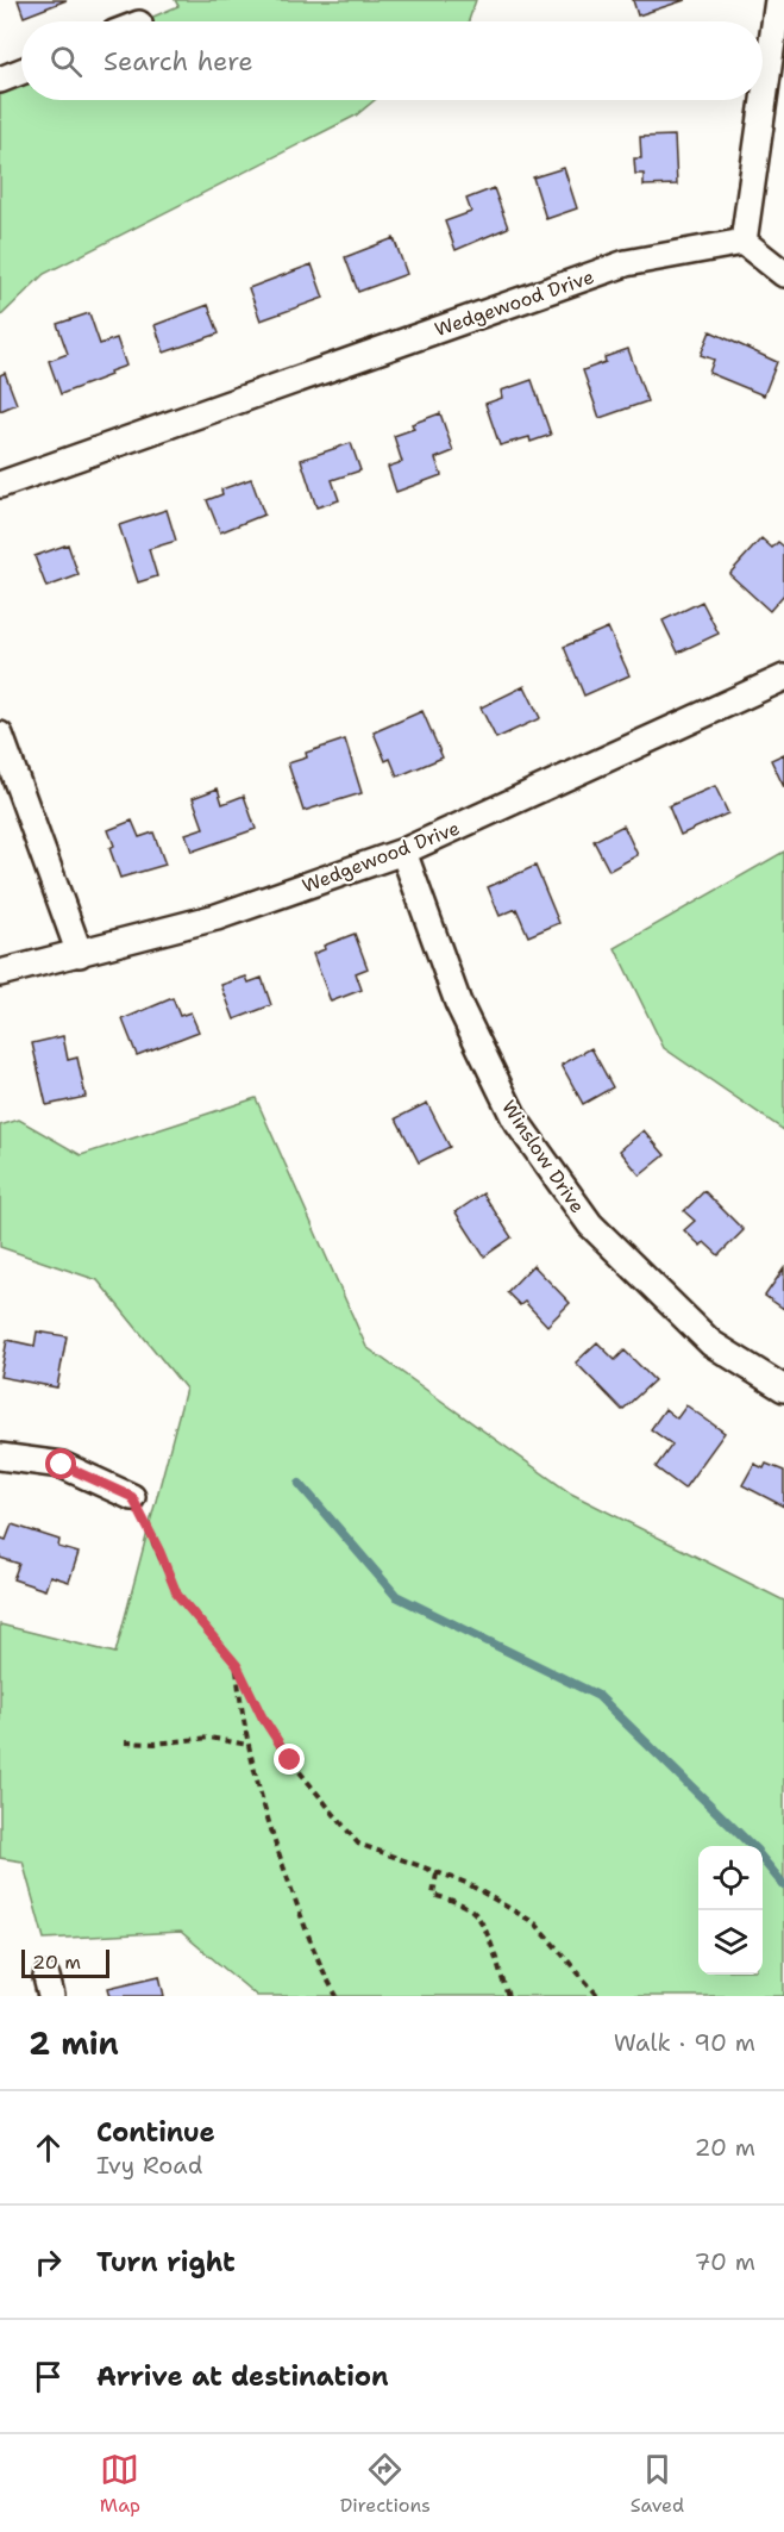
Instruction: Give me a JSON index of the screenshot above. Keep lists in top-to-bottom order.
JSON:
{
  "streets": {
    "street": ["Wedgewood Drive", "Winslow Drive"]
  },
  "crossings": [
    ["Wedgewood Drive", "Winslow Drive"]
  ],
  "scale_bar": "20 m",
  "page": {
    "search": "Search here",
    "scale": "20 m",
    "heading": ["2 min", "Walk · 90 m"],
    "list": [
      ["Continue", "Ivy Road", "20 m"],
      ["Turn right", "70 m"],
      "Arrive at destination"
    ],
    "nav": ["Map", "Directions", "Saved"]
  }
}
